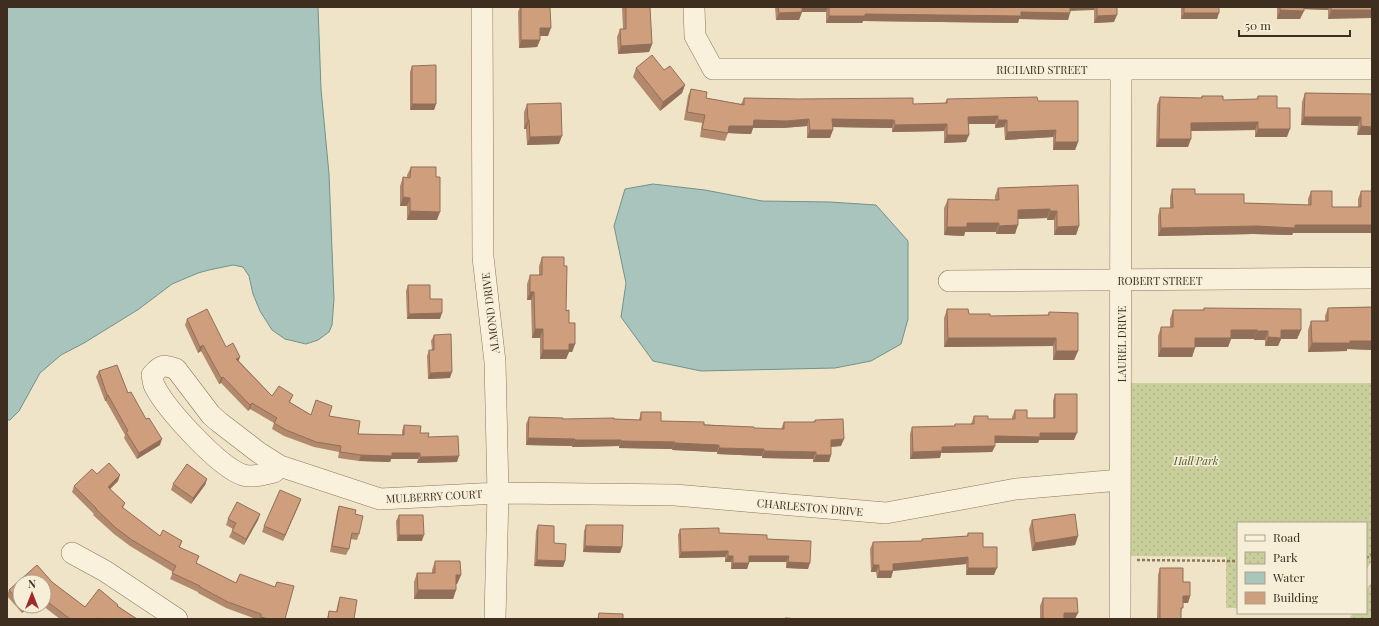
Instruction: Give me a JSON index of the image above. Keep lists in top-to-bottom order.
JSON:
{
  "streets": {
    "street": [
      "RICHARD STREET",
      "ROBERT STREET",
      "ALMOND DRIVE",
      "LAUREL DRIVE",
      "MULBERRY COURT",
      "CHARLESTON DRIVE"
    ]
  },
  "crossings": [
    ["RICHARD STREET", "LAUREL DRIVE"],
    ["ROBERT STREET", "LAUREL DRIVE"],
    ["ALMOND DRIVE", "MULBERRY COURT"],
    ["ALMOND DRIVE", "CHARLESTON DRIVE"],
    ["LAUREL DRIVE", "CHARLESTON DRIVE"],
    ["MULBERRY COURT", "CHARLESTON DRIVE"]
  ],
  "parks": ["Hall Park"],
  "legend": [
    "Road",
    "Park",
    "Water",
    "Building"
  ],
  "scale_bar": "50 m",
  "north": "top"
}
